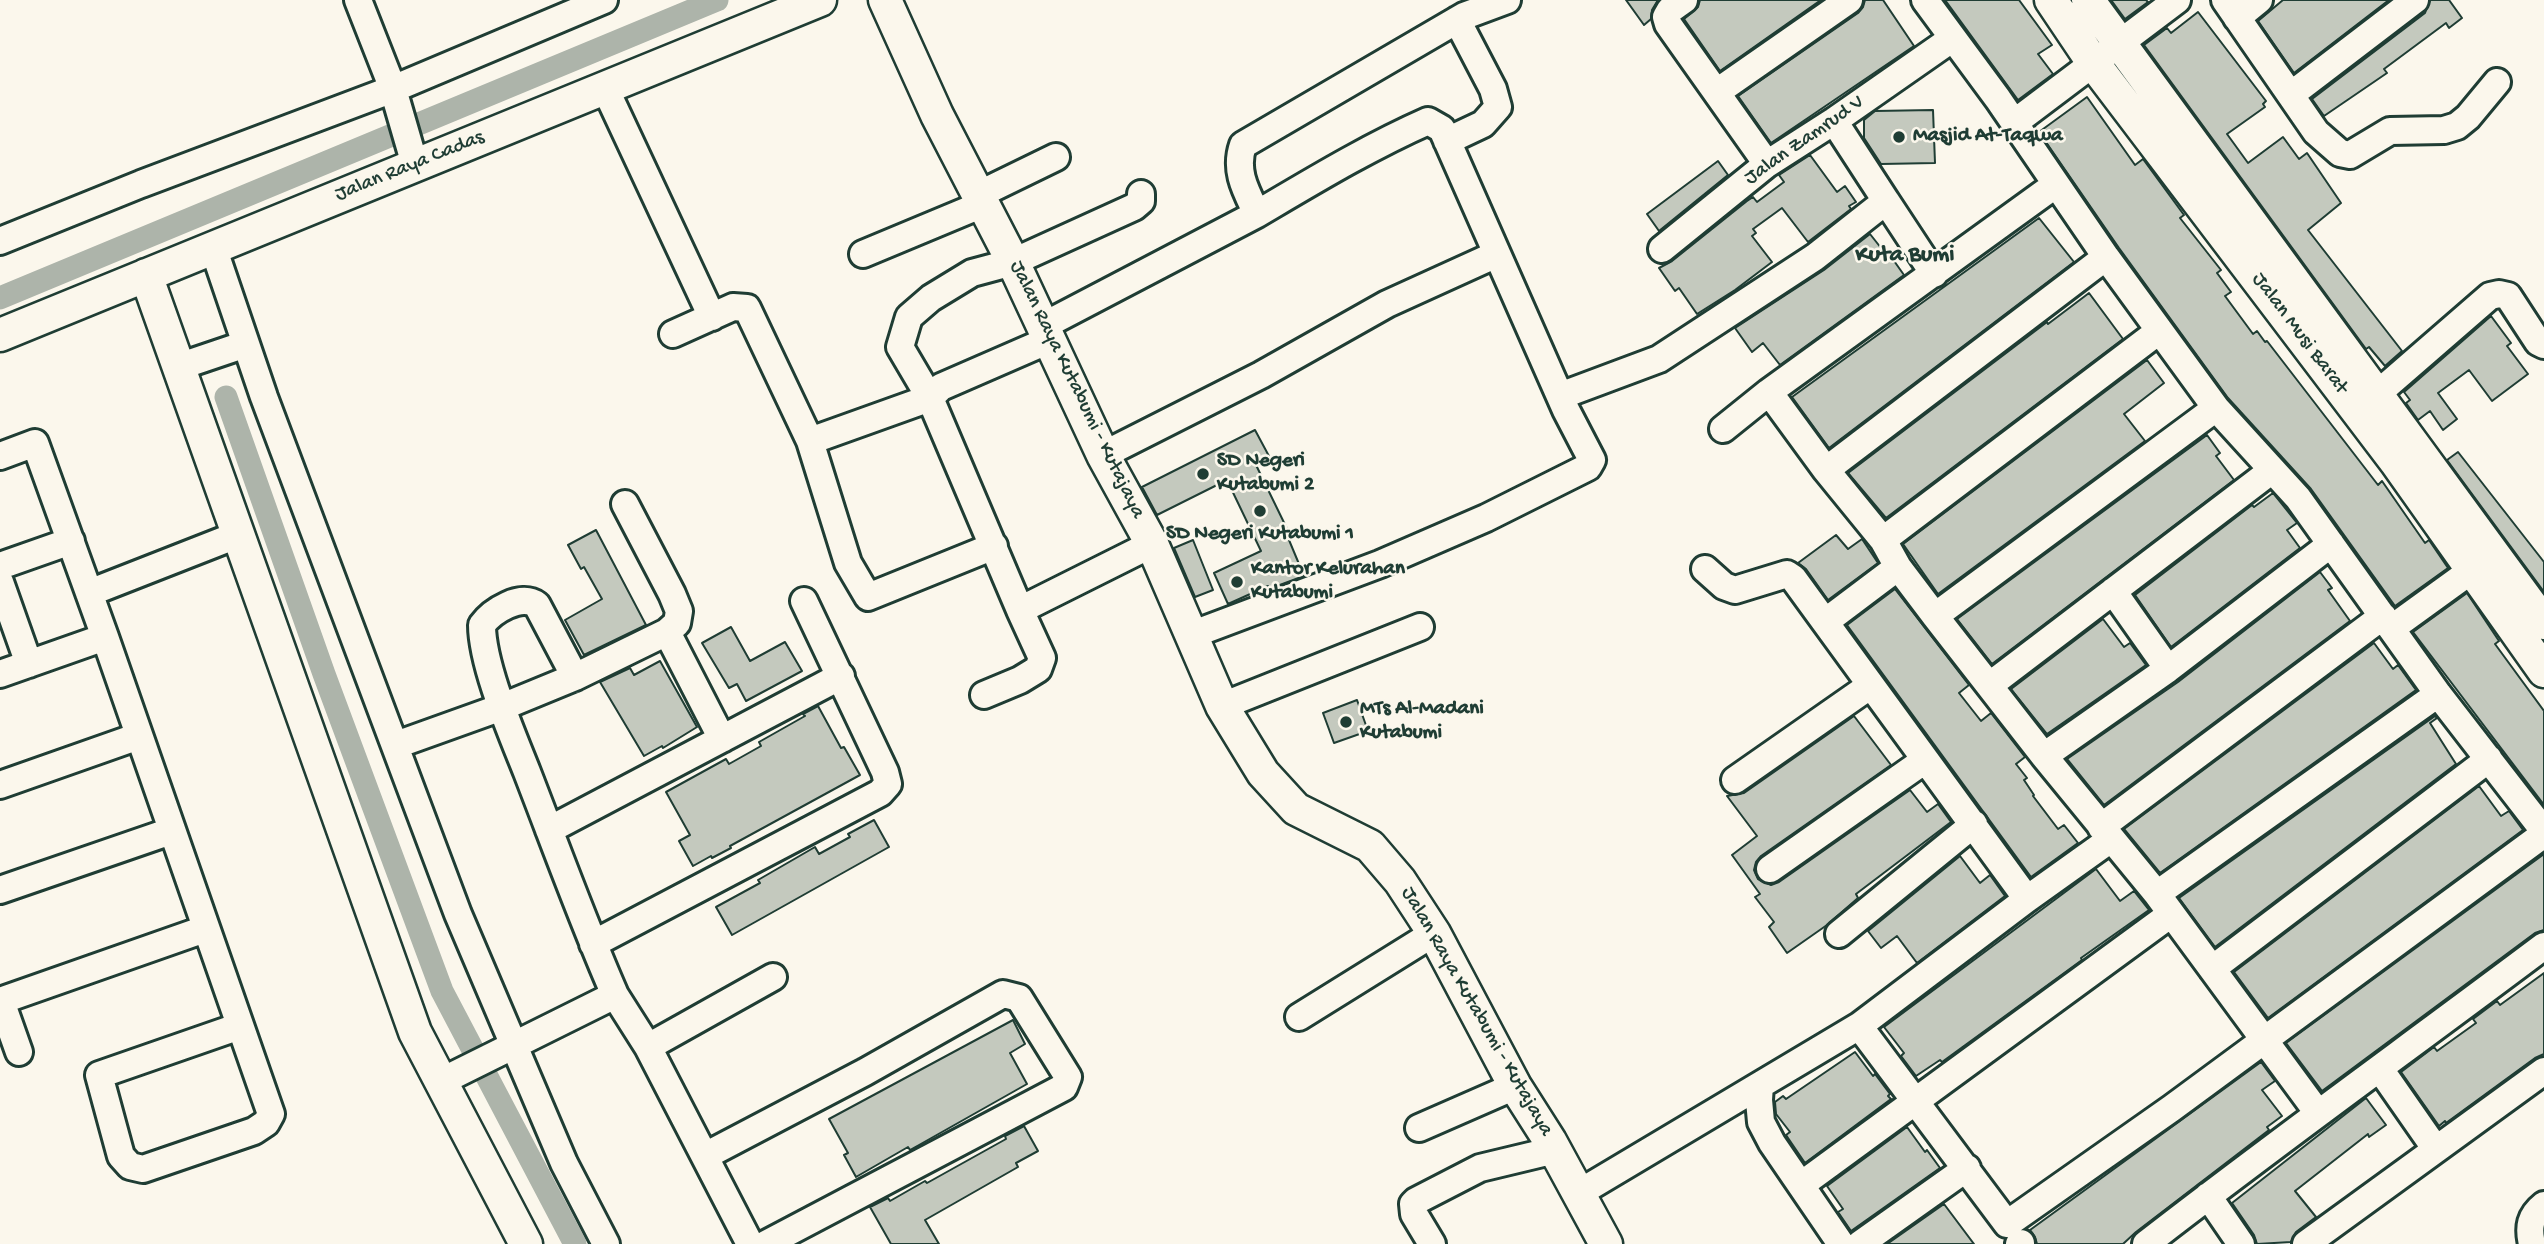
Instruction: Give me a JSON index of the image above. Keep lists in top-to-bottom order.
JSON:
{
  "streets": {
    "street": [
      "Jalan Zamrud V",
      "Jalan Raya Cadas",
      "Jalan Musi Barat",
      "Jalan Raya Kutabumi - Kutajaya"
    ]
  },
  "districts": ["Kuta Bumi"],
  "places": [
    "Masjid At-Taqwa",
    "SD Negeri Kutabumi 2",
    "SD Negeri Kutabumi 1",
    "Kantor Kelurahan Kutabumi",
    "MTs Al-Madani Kutabumi"
  ]
}
